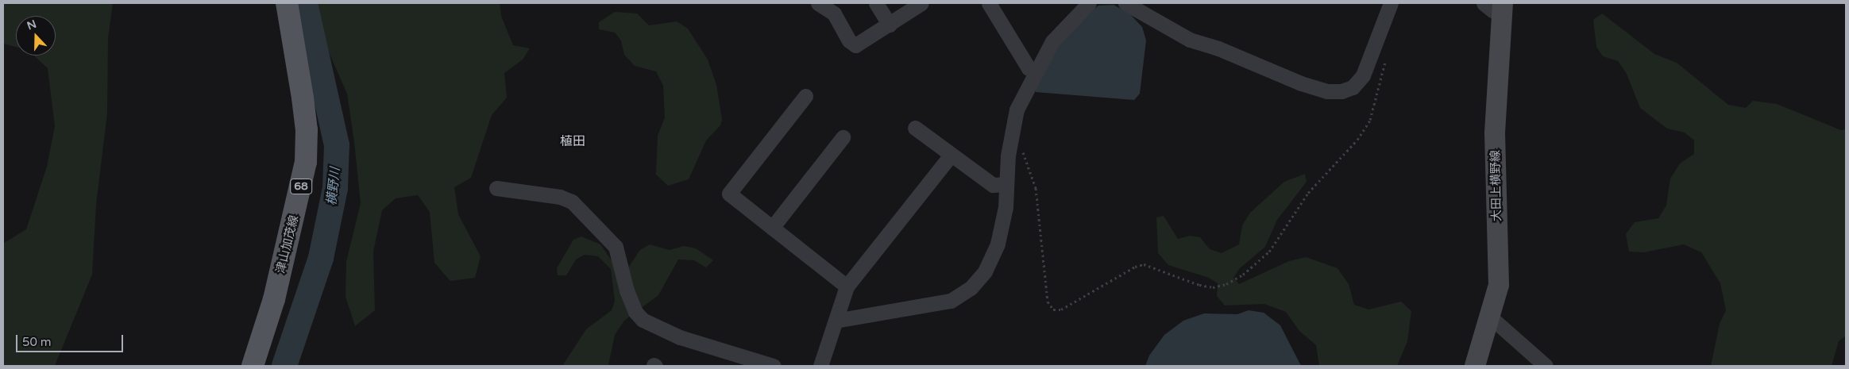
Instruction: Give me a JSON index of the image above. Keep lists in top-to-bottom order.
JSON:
{
  "streets": {
    "main road": ["大田上横野線", "68", "津山加茂線"]
  },
  "districts": ["植田"],
  "water": ["横野川"],
  "scale_bar": "50 m",
  "north": "top"
}
